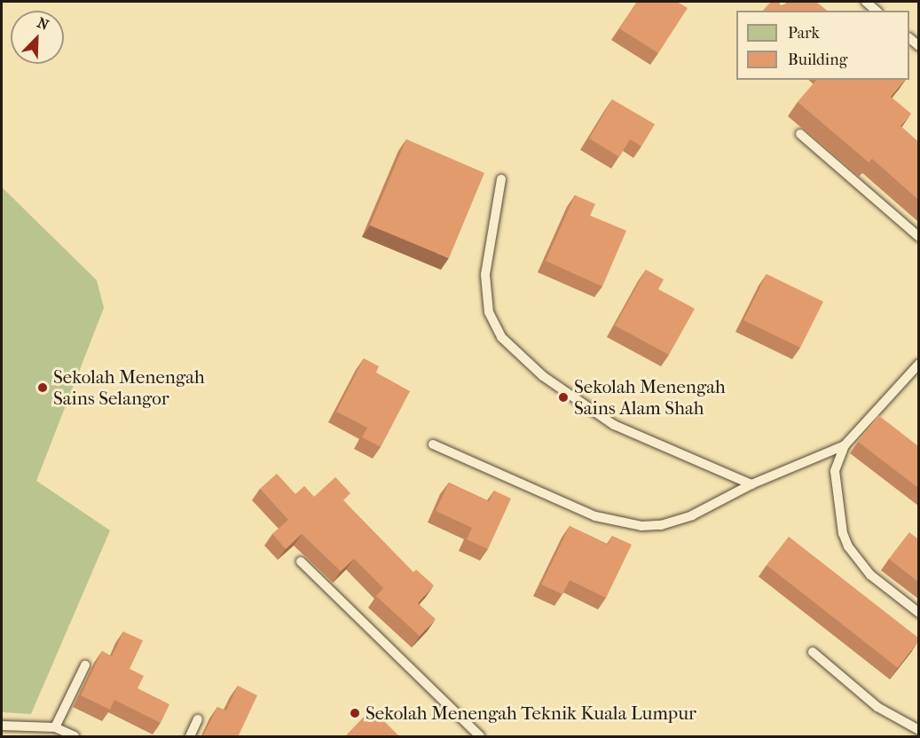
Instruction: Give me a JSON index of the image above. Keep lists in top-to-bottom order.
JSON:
{
  "places": ["Sekolah Menengah Sains Selangor", "Sekolah Menengah Sains Alam Shah", "Sekolah Menengah Teknik Kuala Lumpur"],
  "legend": ["Park", "Building"],
  "north": "top right"
}
